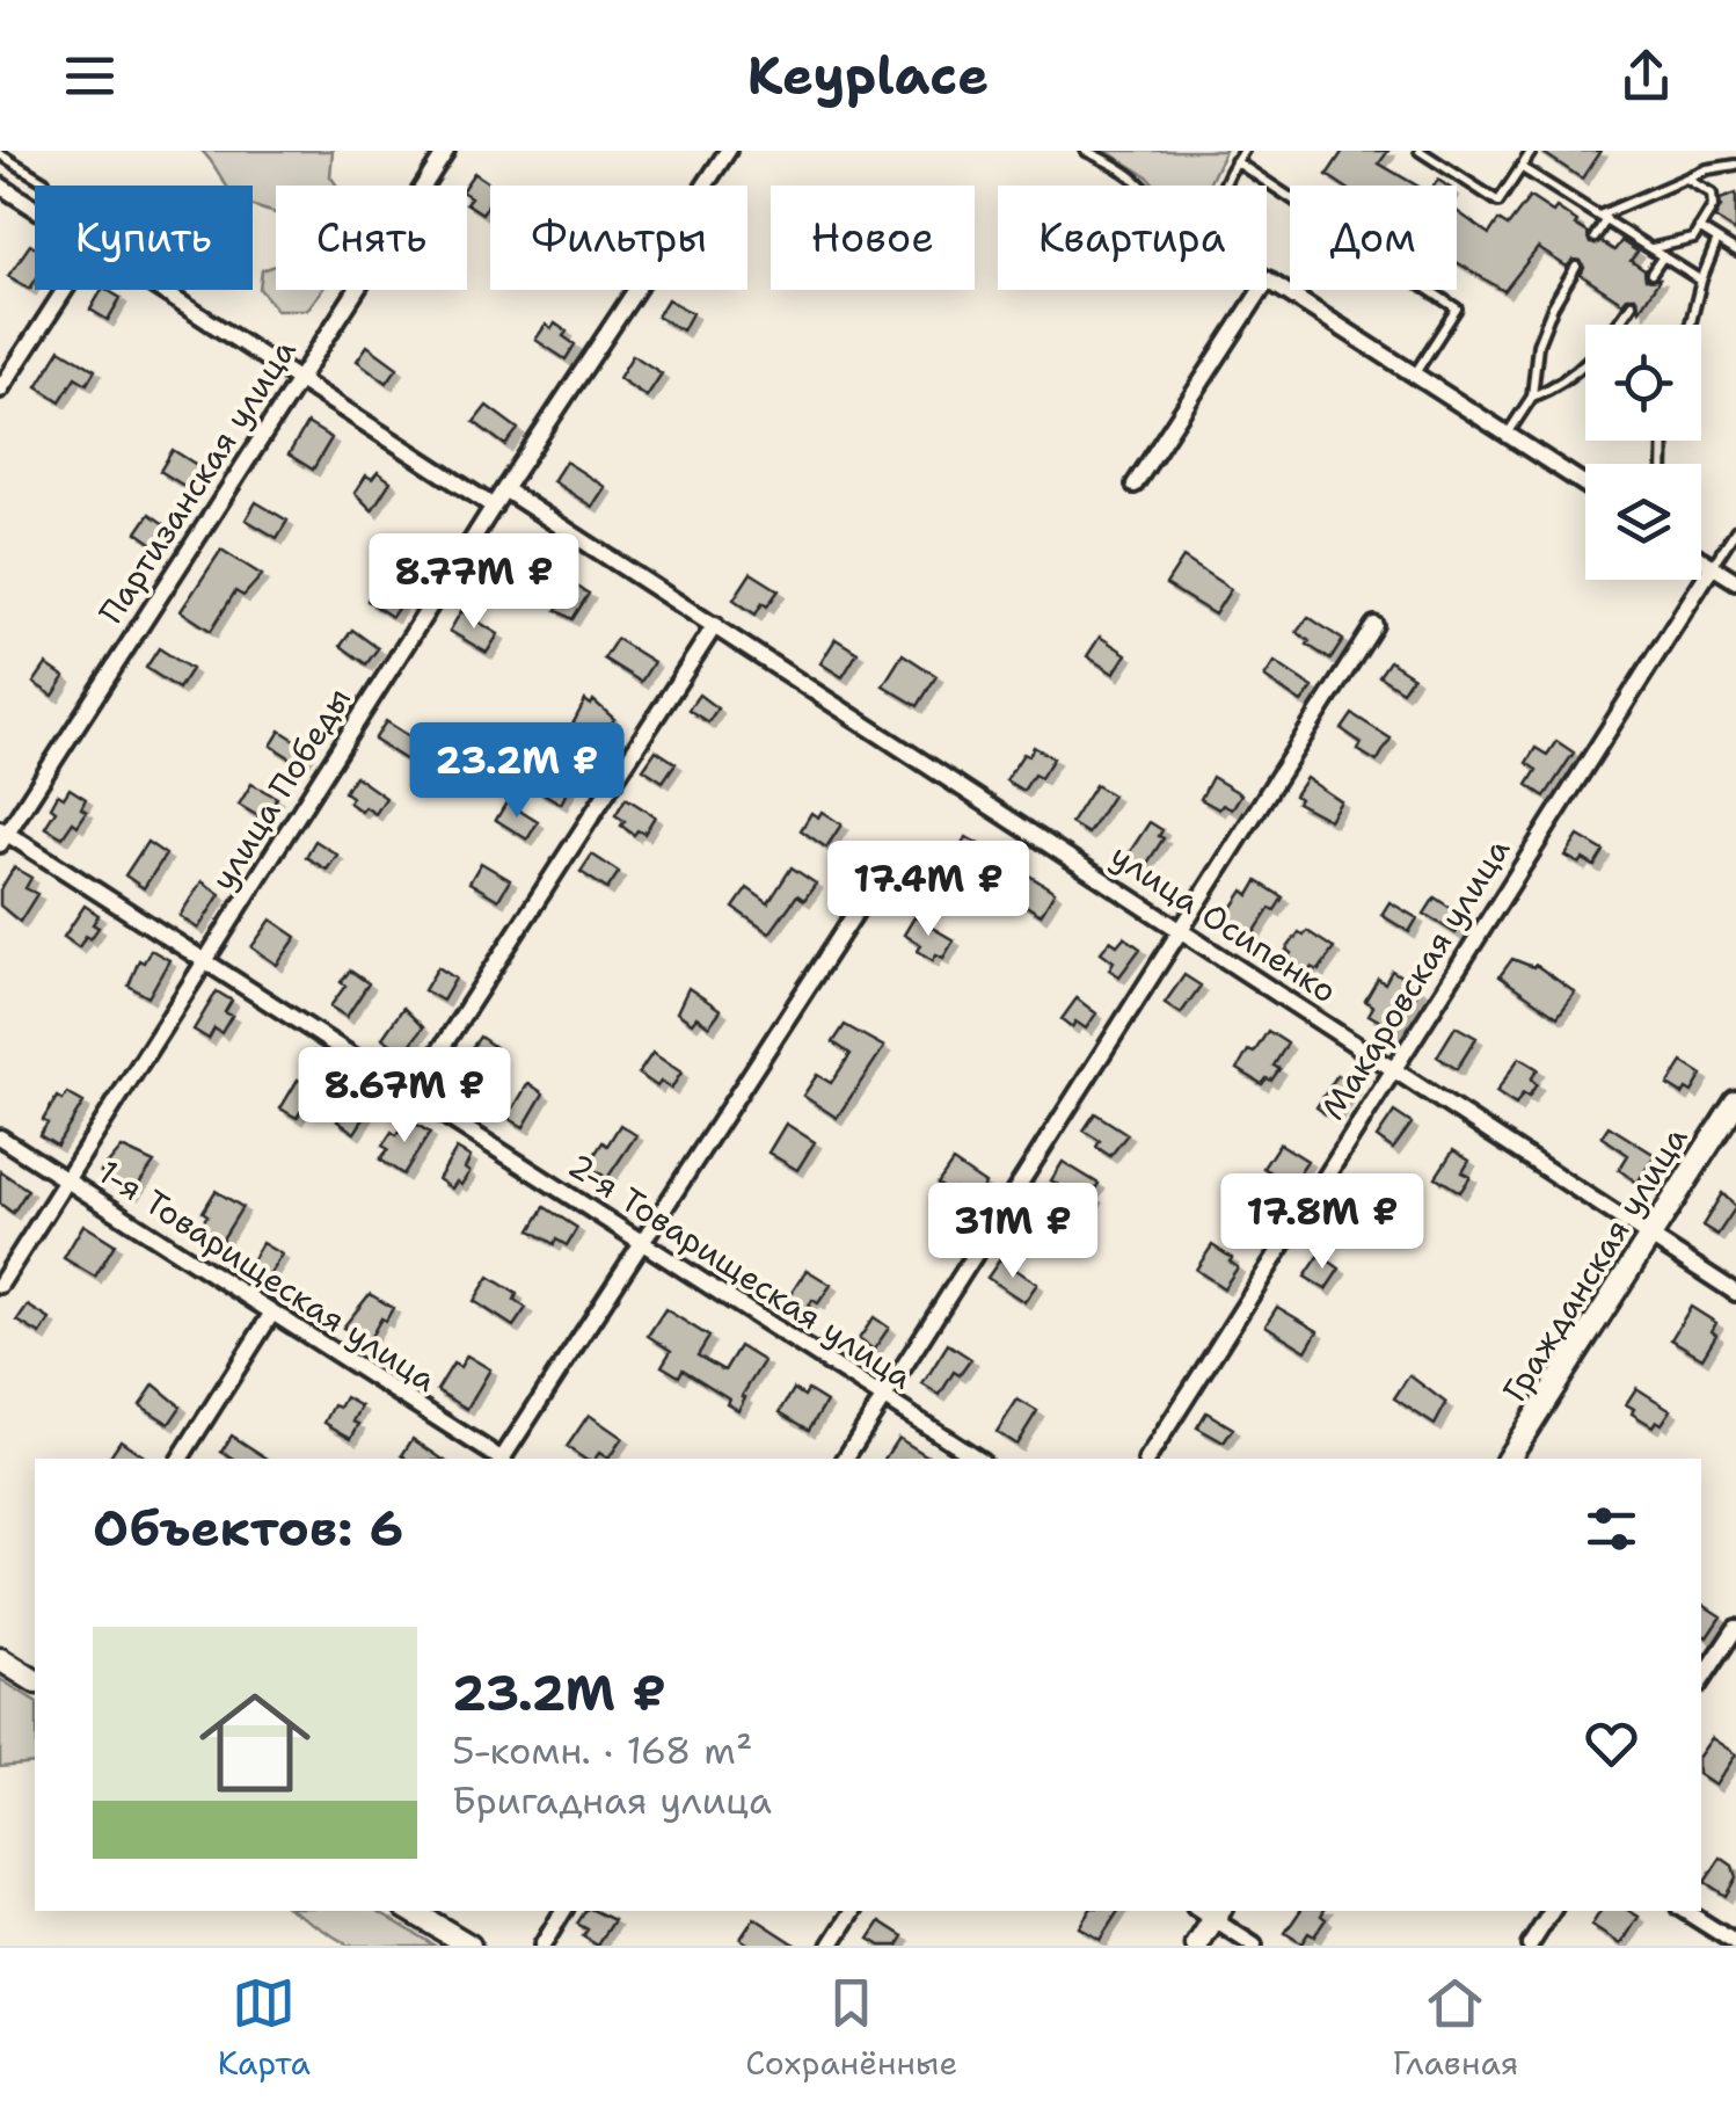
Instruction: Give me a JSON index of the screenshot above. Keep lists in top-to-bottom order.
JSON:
{
  "streets": {
    "main road": ["Гражданская улица"],
    "street": [
      "Партизанская улица",
      "улица Победы",
      "улица Осипенко",
      "Макаровская улица",
      "2-я Товарищеская улица",
      "1-я Товарищеская улица"
    ]
  },
  "crossings": [
    ["Партизанская улица", "2-я Товарищеская улица"],
    ["улица Победы", "улица Осипенко"],
    ["улица Победы", "2-я Товарищеская улица"],
    ["улица Победы", "1-я Товарищеская улица"],
    ["улица Осипенко", "Макаровская улица"],
    ["улица Осипенко", "Гражданская улица"]
  ],
  "page": {
    "header": "Keyplace",
    "chip": [
      "Купить",
      "Снять",
      "Фильтры",
      "Новое",
      "Квартира",
      "Дом"
    ],
    "price": [
      "8.77M ₽",
      "23.2M ₽",
      "17.4M ₽",
      "8.67M ₽",
      "17.8M ₽",
      "31M ₽"
    ],
    "heading": "Объектов: 6",
    "list": [
      {
        "name": "23.2M ₽",
        "note": "5-комн. · 168 m² · Бригадная улица"
      }
    ],
    "tabs": ["Карта", "Сохранённые", "Главная"]
  }
}
